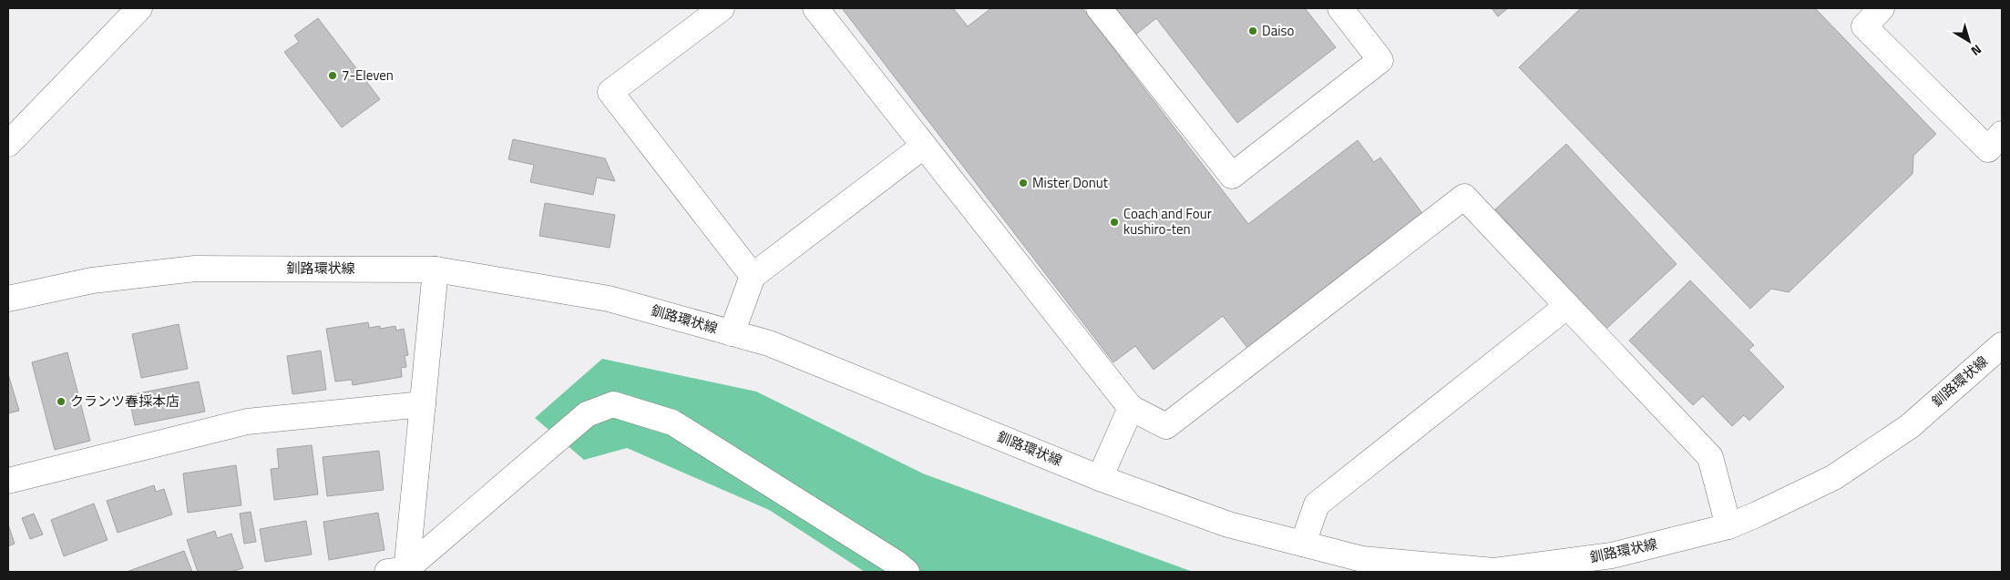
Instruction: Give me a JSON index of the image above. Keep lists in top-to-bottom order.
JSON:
{
  "streets": {
    "street": ["釧路環状線"]
  },
  "places": [
    "Daiso",
    "7-Eleven",
    "Mister Donut",
    "Coach and Four kushiro-ten",
    "クランツ春採本店"
  ],
  "north": "bottom right"
}
